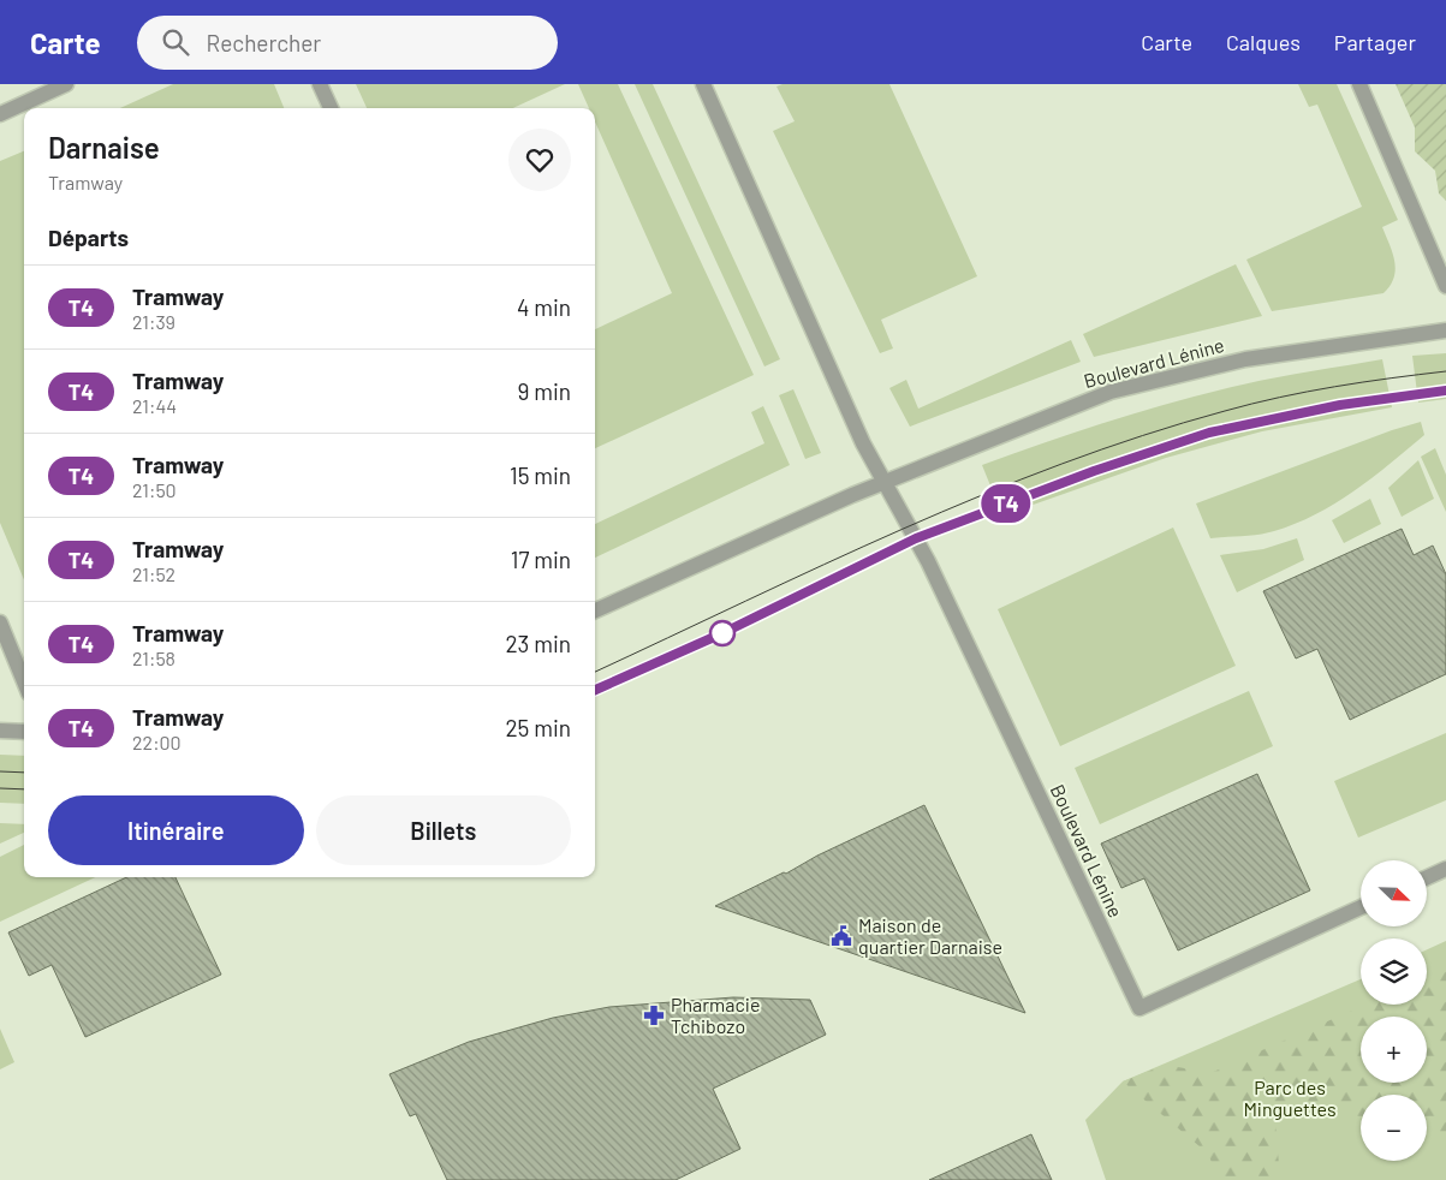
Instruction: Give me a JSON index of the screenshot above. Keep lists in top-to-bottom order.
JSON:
{
  "streets": {
    "street": ["Boulevard Lénine"]
  },
  "parks": ["Parc des Minguettes"],
  "places": {
    "public building": ["Maison de quartier Darnaise"],
    "pharmacy": ["Pharmacie Tchibozo"]
  },
  "lines": ["tram line T4"],
  "north": "bottom right",
  "page": {
    "header": "Carte",
    "search": "Rechercher",
    "nav": ["Carte", "Calques", "Partager"],
    "on_map": "T4",
    "heading": [
      ["Darnaise", "Tramway"],
      "Départs"
    ],
    "list": [
      {
        "mark": "T4",
        "name": "Tramway",
        "note": "21:39",
        "value": "4 min"
      },
      {
        "mark": "T4",
        "name": "Tramway",
        "note": "21:44",
        "value": "9 min"
      },
      {
        "mark": "T4",
        "name": "Tramway",
        "note": "21:50",
        "value": "15 min"
      },
      {
        "mark": "T4",
        "name": "Tramway",
        "note": "21:52",
        "value": "17 min"
      },
      {
        "mark": "T4",
        "name": "Tramway",
        "note": "21:58",
        "value": "23 min"
      },
      {
        "mark": "T4",
        "name": "Tramway",
        "note": "22:00",
        "value": "25 min"
      }
    ],
    "buttons": ["Itinéraire", "Billets"],
    "map_buttons": ["+", "−"]
  }
}
